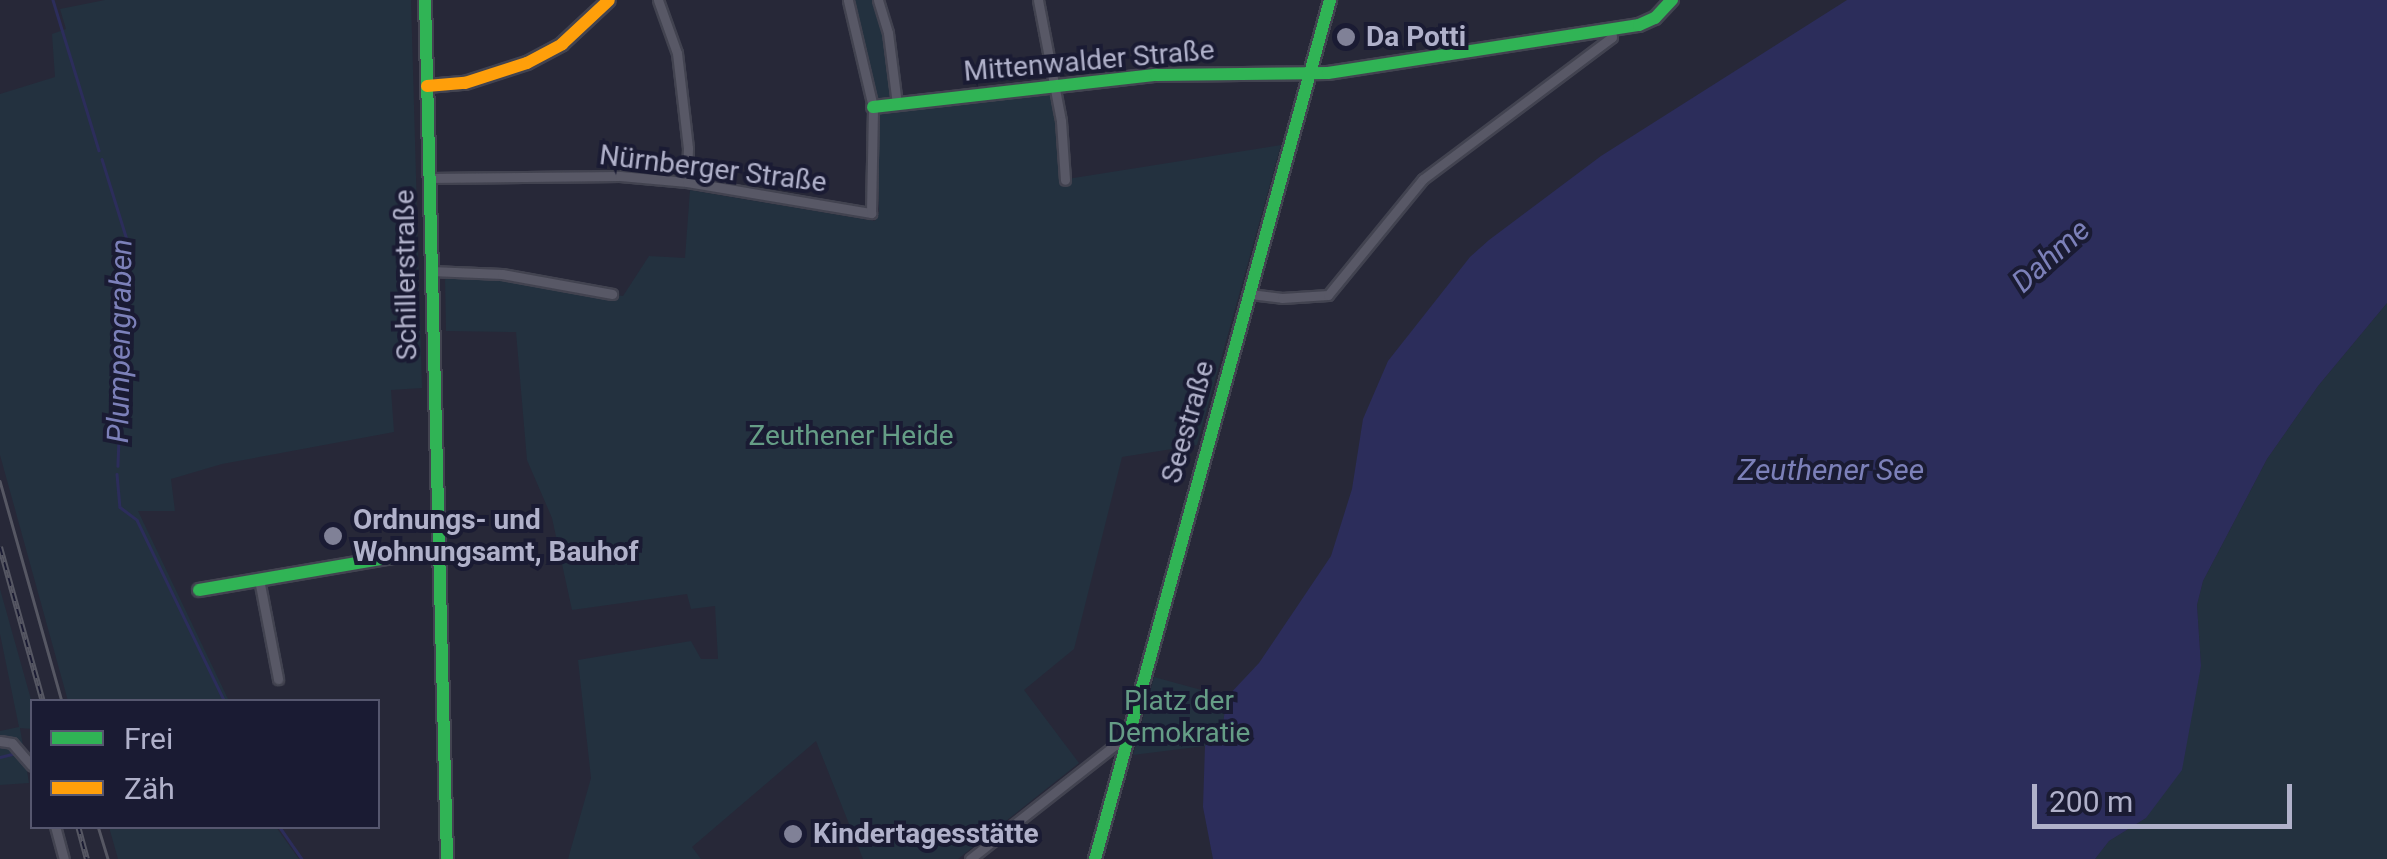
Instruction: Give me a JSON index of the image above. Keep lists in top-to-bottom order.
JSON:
{
  "streets": {
    "street": [
      "Mittenwalder Straße",
      "Nürnberger Straße",
      "Schillerstraße",
      "Seestraße"
    ]
  },
  "crossings": [
    ["Mittenwalder Straße", "Nürnberger Straße"],
    ["Mittenwalder Straße", "Seestraße"],
    ["Nürnberger Straße", "Schillerstraße"]
  ],
  "water": ["Dahme", "Plumpengraben", "Zeuthener See"],
  "parks": ["Zeuthener Heide", "Platz der Demokratie"],
  "places": ["Da Potti", "Ordnungs- und Wohnungsamt, Bauhof", "Kindertagesstätte"],
  "legend": ["Frei", "Zäh"],
  "scale_bar": "200 m"
}
